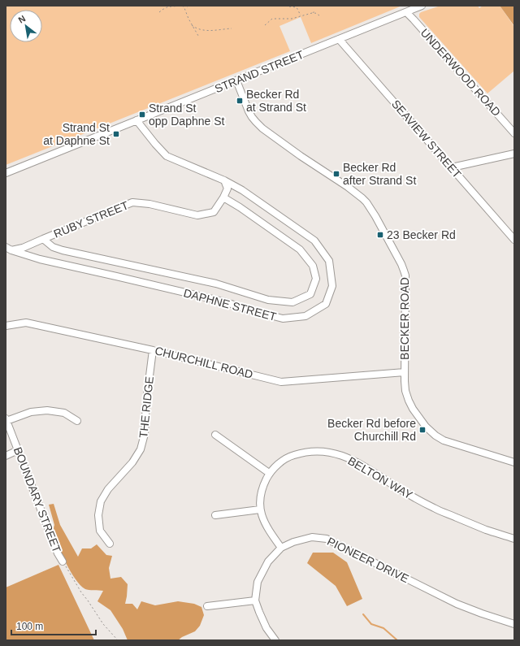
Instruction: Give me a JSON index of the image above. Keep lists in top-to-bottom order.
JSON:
{
  "streets": {
    "street": [
      "STRAND STREET",
      "UNDERWOOD ROAD",
      "SEAVIEW STREET",
      "RUBY STREET",
      "DAPHNE STREET",
      "BECKER ROAD",
      "CHURCHILL ROAD",
      "THE RIDGE",
      "BELTON WAY",
      "BOUNDARY STREET",
      "PIONEER DRIVE"
    ]
  },
  "crossings": [
    ["STRAND STREET", "UNDERWOOD ROAD"],
    ["STRAND STREET", "SEAVIEW STREET"],
    ["STRAND STREET", "DAPHNE STREET"],
    ["STRAND STREET", "BECKER ROAD"],
    ["RUBY STREET", "DAPHNE STREET"],
    ["BECKER ROAD", "CHURCHILL ROAD"],
    ["CHURCHILL ROAD", "THE RIDGE"],
    ["BELTON WAY", "PIONEER DRIVE"]
  ],
  "places": {
    "transit": [
      "Becker Rd at Strand St",
      "Strand St opp Daphne St",
      "Strand St at Daphne St",
      "Becker Rd after Strand St",
      "23 Becker Rd",
      "Becker Rd before Churchill Rd"
    ]
  },
  "scale_bar": "100 m",
  "north": "top left"
}
